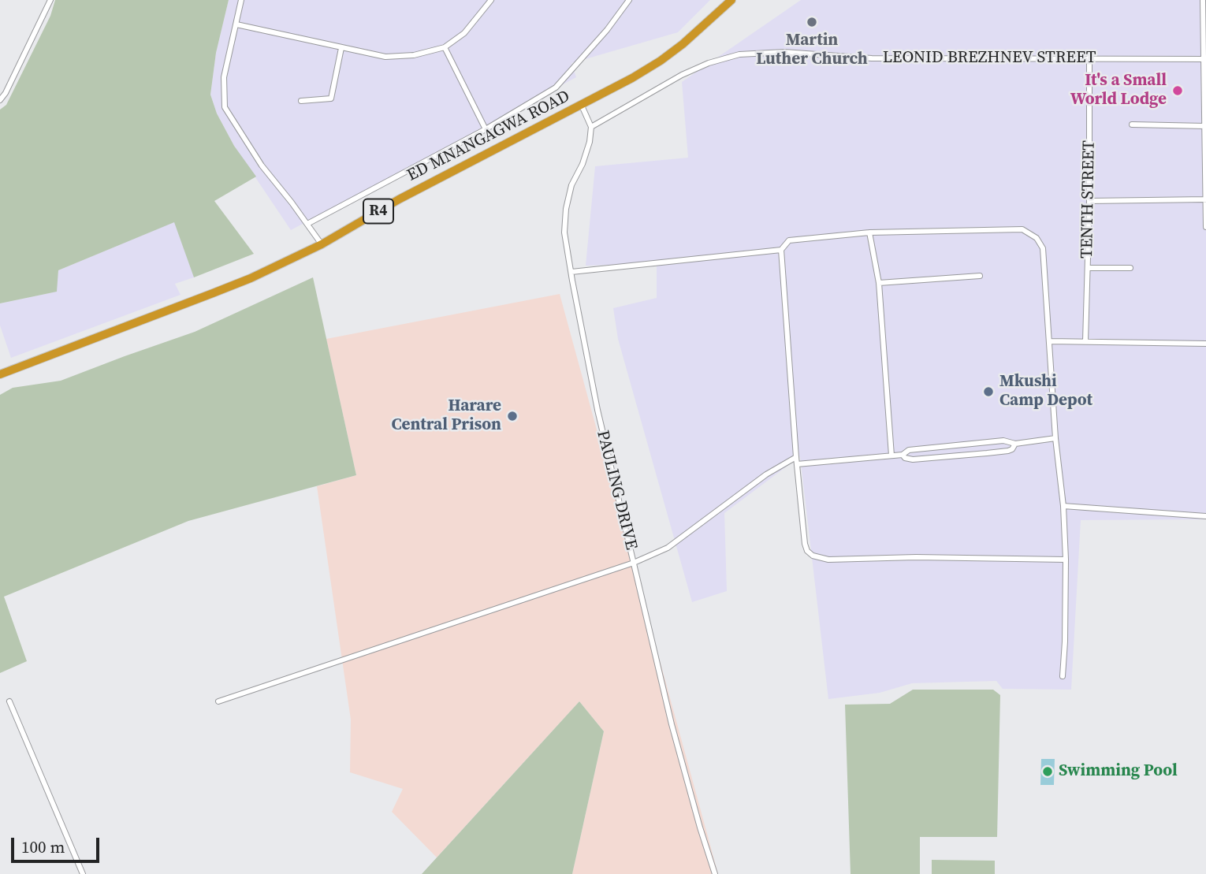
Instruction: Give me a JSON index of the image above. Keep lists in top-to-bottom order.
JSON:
{
  "streets": {
    "highway": ["ED MNANGAGWA ROAD", "R4"],
    "street": ["LEONID BREZHNEV STREET", "TENTH STREET", "PAULING DRIVE"]
  },
  "crossings": [
    ["LEONID BREZHNEV STREET", "TENTH STREET"],
    ["LEONID BREZHNEV STREET", "PAULING DRIVE"]
  ],
  "places": [
    "Martin Luther Church",
    "It's a Small World Lodge",
    "Mkushi Camp Depot",
    "Harare Central Prison",
    "Swimming Pool"
  ],
  "scale_bar": "100 m"
}
